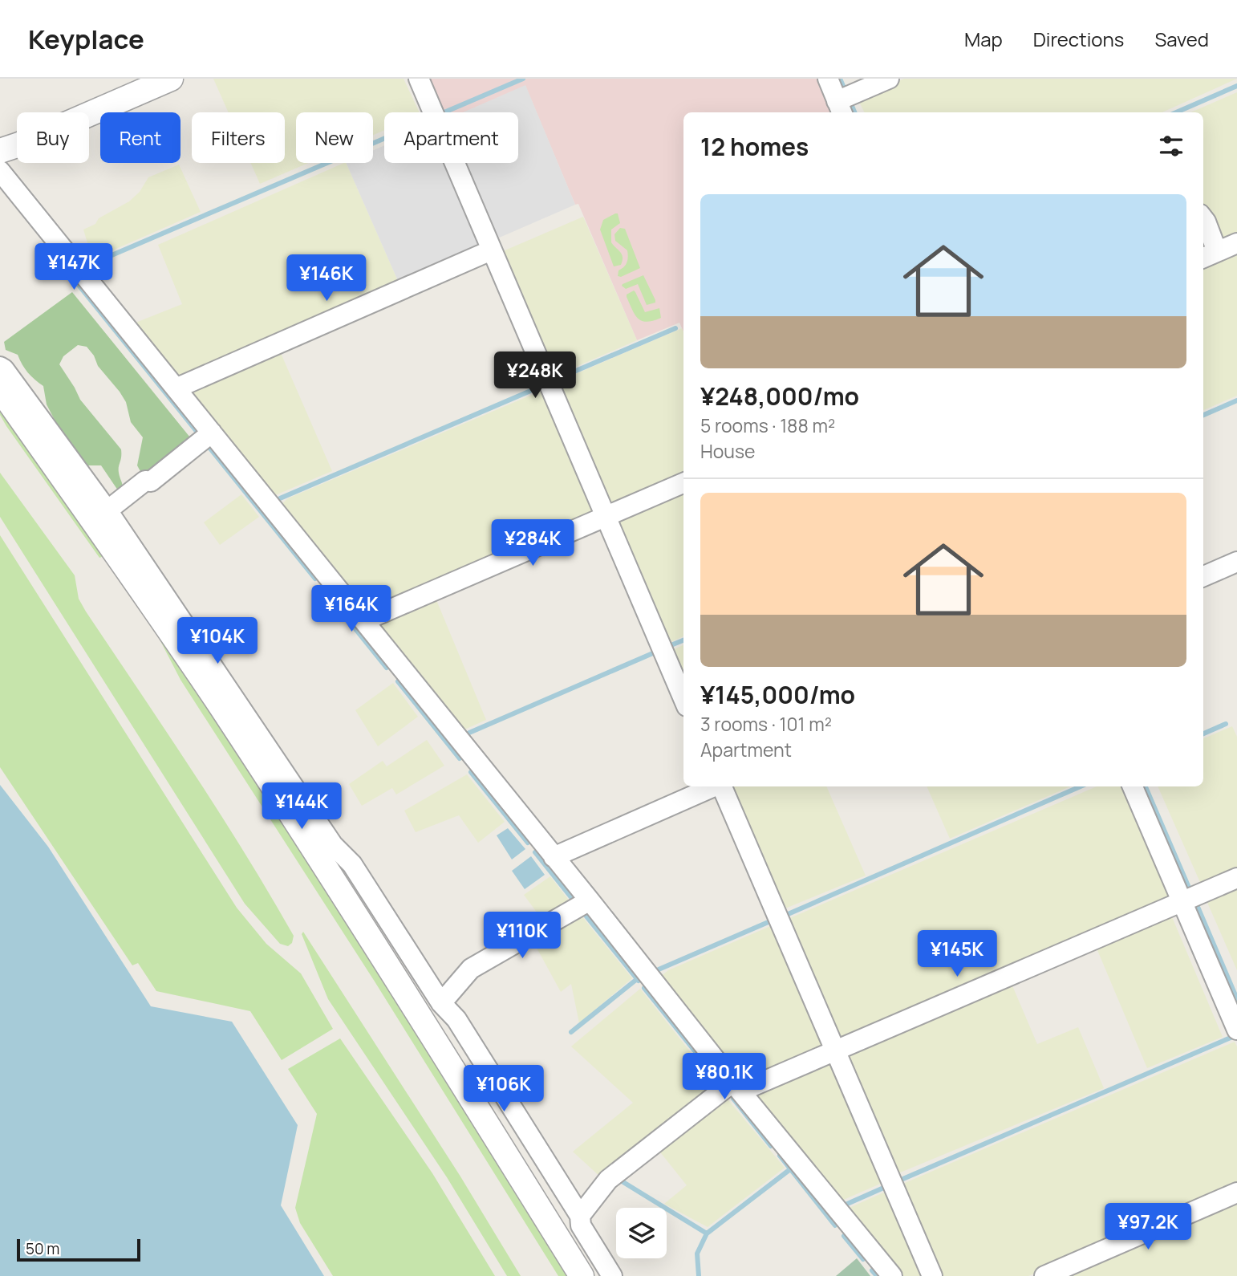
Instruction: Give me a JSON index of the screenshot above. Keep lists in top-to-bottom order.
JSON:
{
  "scale_bar": "50 m",
  "page": {
    "header": "Keyplace",
    "nav": ["Map", "Directions", "Saved"],
    "chip": [
      "Buy",
      "Rent",
      "Filters",
      "New",
      "Apartment"
    ],
    "heading": "12 homes",
    "list": [
      {
        "name": "¥248,000/mo",
        "note": "5 rooms · 188 m² · House"
      },
      {
        "name": "¥145,000/mo",
        "note": "3 rooms · 101 m² · Apartment"
      }
    ],
    "price": [
      "¥147K",
      "¥146K",
      "¥248K",
      "¥284K",
      "¥164K",
      "¥104K",
      "¥144K",
      "¥110K",
      "¥145K",
      "¥80.1K",
      "¥106K",
      "¥97.2K"
    ],
    "scale": "50 m"
  }
}
